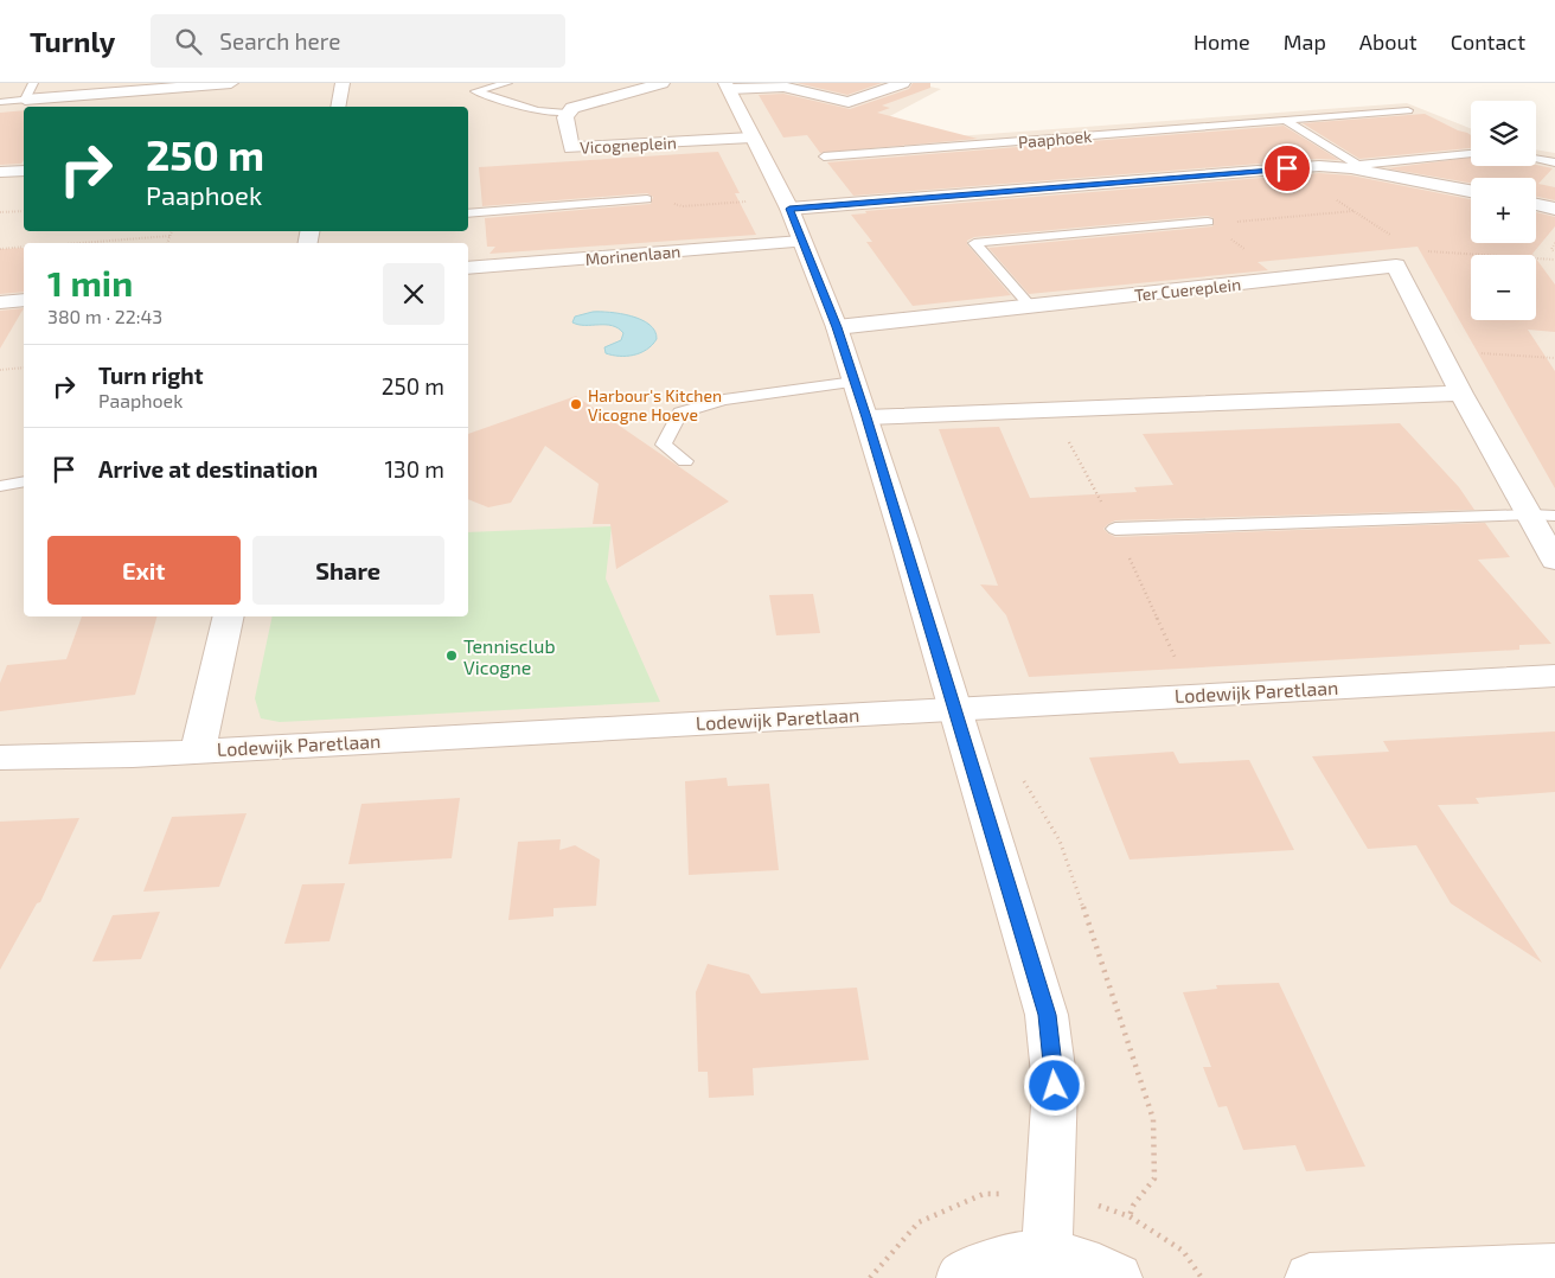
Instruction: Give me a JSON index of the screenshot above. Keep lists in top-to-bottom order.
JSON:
{
  "streets": {
    "street": [
      "Vicogneplein",
      "Morinenlaan",
      "Ter Cuereplein",
      "Lodewijk Paretlaan"
    ],
    "lane": ["Paaphoek"]
  },
  "places": ["Harbour's Kitchen Vicogne Hoeve", "Tennisclub Vicogne"],
  "page": {
    "header": "Turnly",
    "search": "Search here",
    "nav": [
      "Home",
      "Map",
      "About",
      "Contact"
    ],
    "map_buttons": ["+", "−"],
    "turn": ["250 m", "Paaphoek"],
    "heading": ["1 min", "380 m · 22:43"],
    "list": [
      {
        "name": "Turn right",
        "note": "Paaphoek",
        "value": "250 m"
      },
      {
        "name": "Arrive at destination",
        "value": "130 m"
      }
    ],
    "buttons": ["Exit", "Share"]
  }
}
